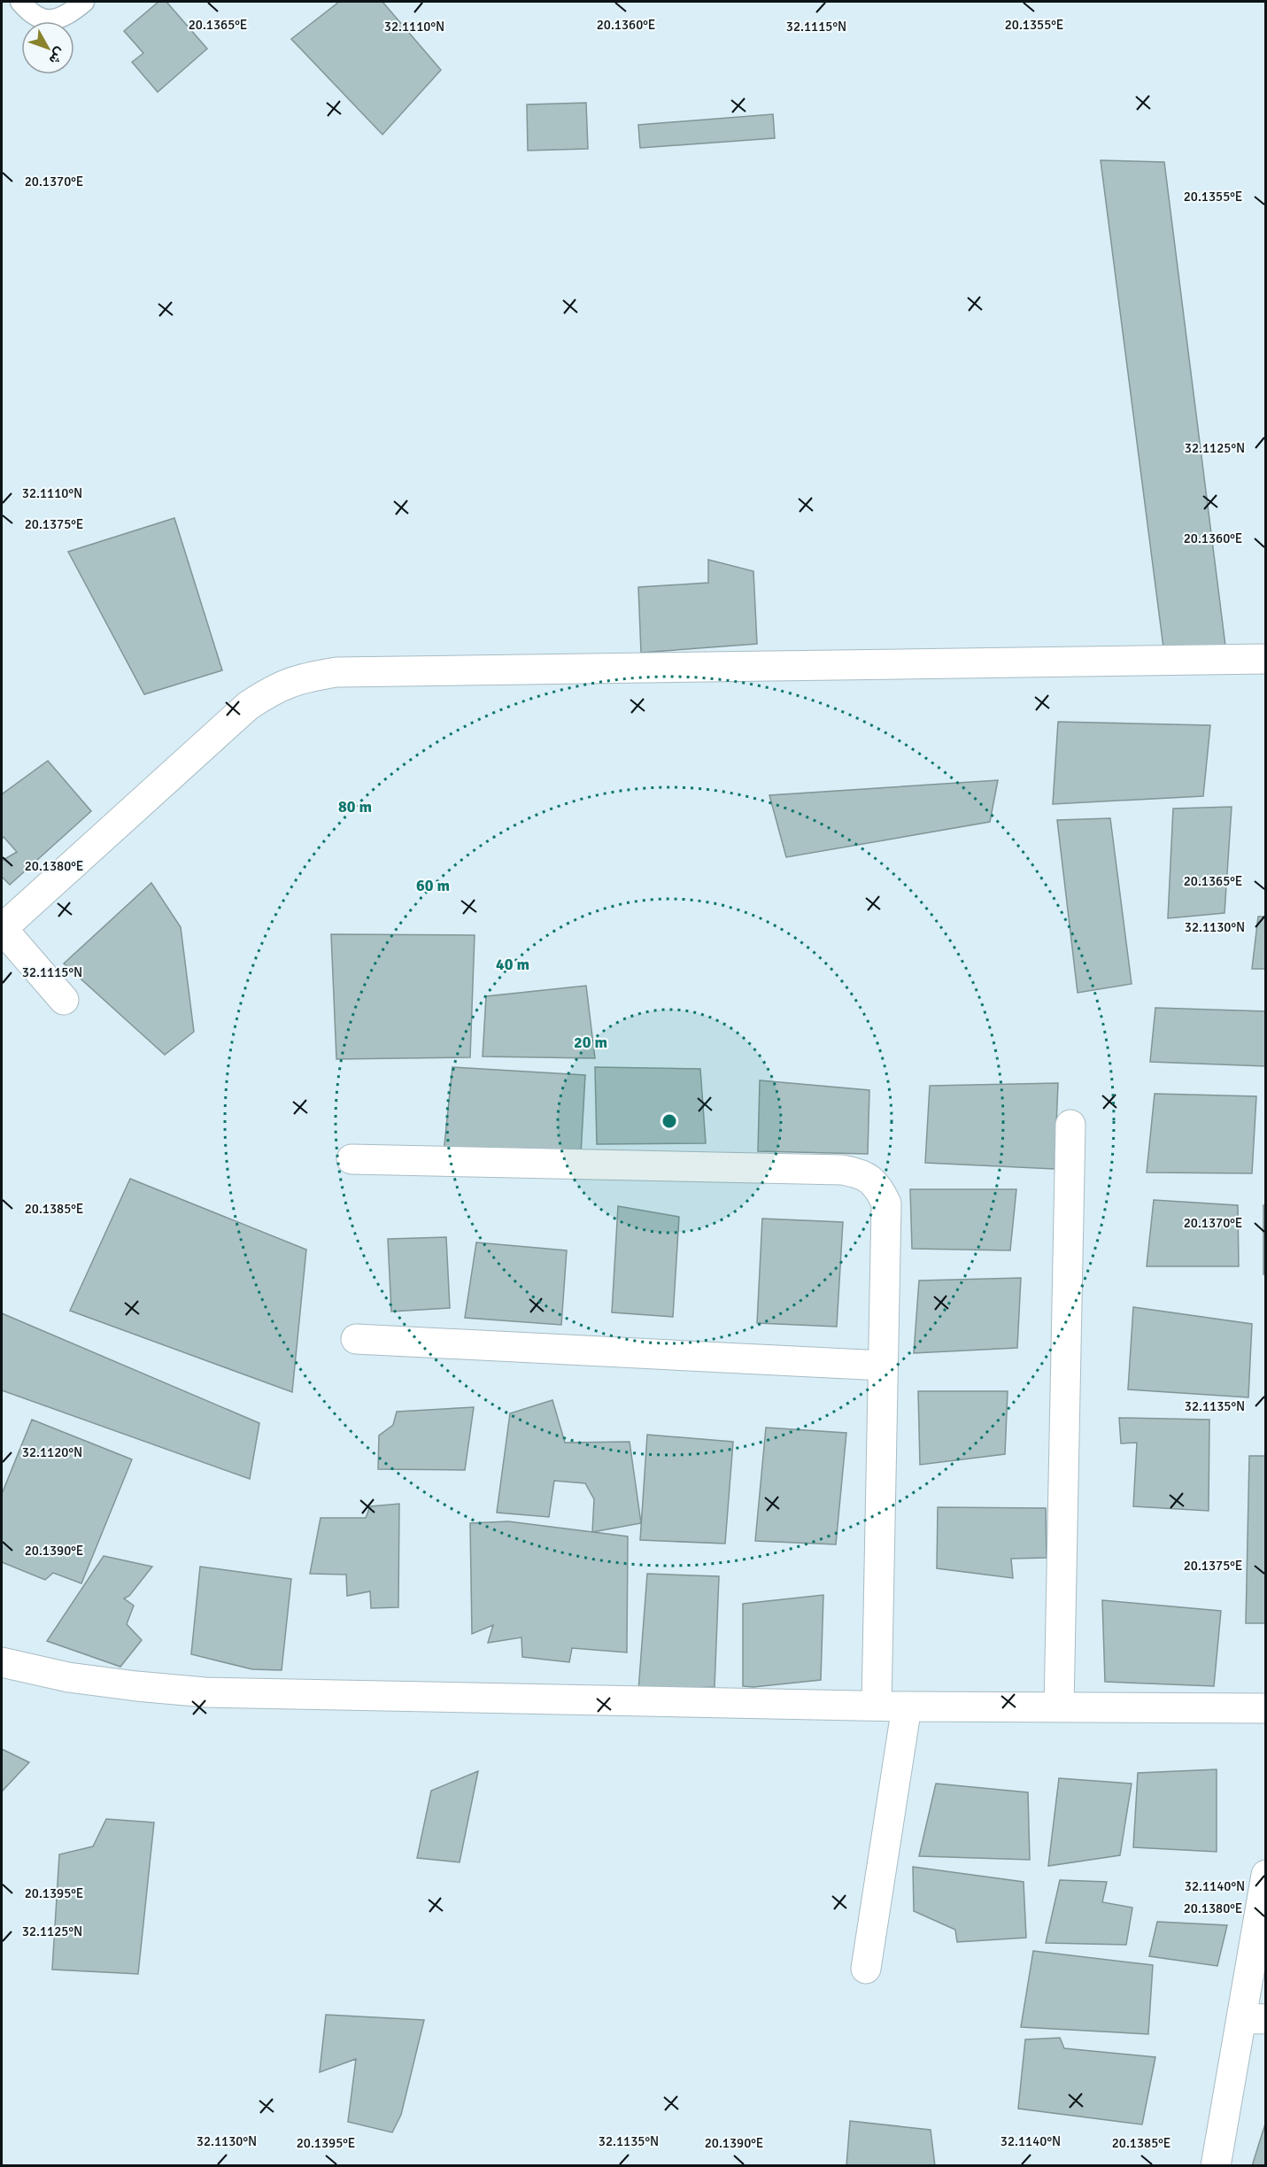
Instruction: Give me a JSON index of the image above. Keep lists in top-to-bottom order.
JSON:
{
  "north": "bottom right",
  "coordinates": [
    "20.1365°E",
    "20.1355°E",
    "20.1360°E",
    "32.1110°N",
    "32.1115°N",
    "20.1370°E",
    "32.1125°N",
    "20.1375°E",
    "20.1380°E",
    "32.1130°N",
    "20.1385°E",
    "32.1135°N",
    "32.1120°N",
    "20.1390°E",
    "32.1140°N",
    "20.1395°E"
  ],
  "rings": [
    "80 m",
    "60 m",
    "40 m",
    "20 m"
  ]
}
